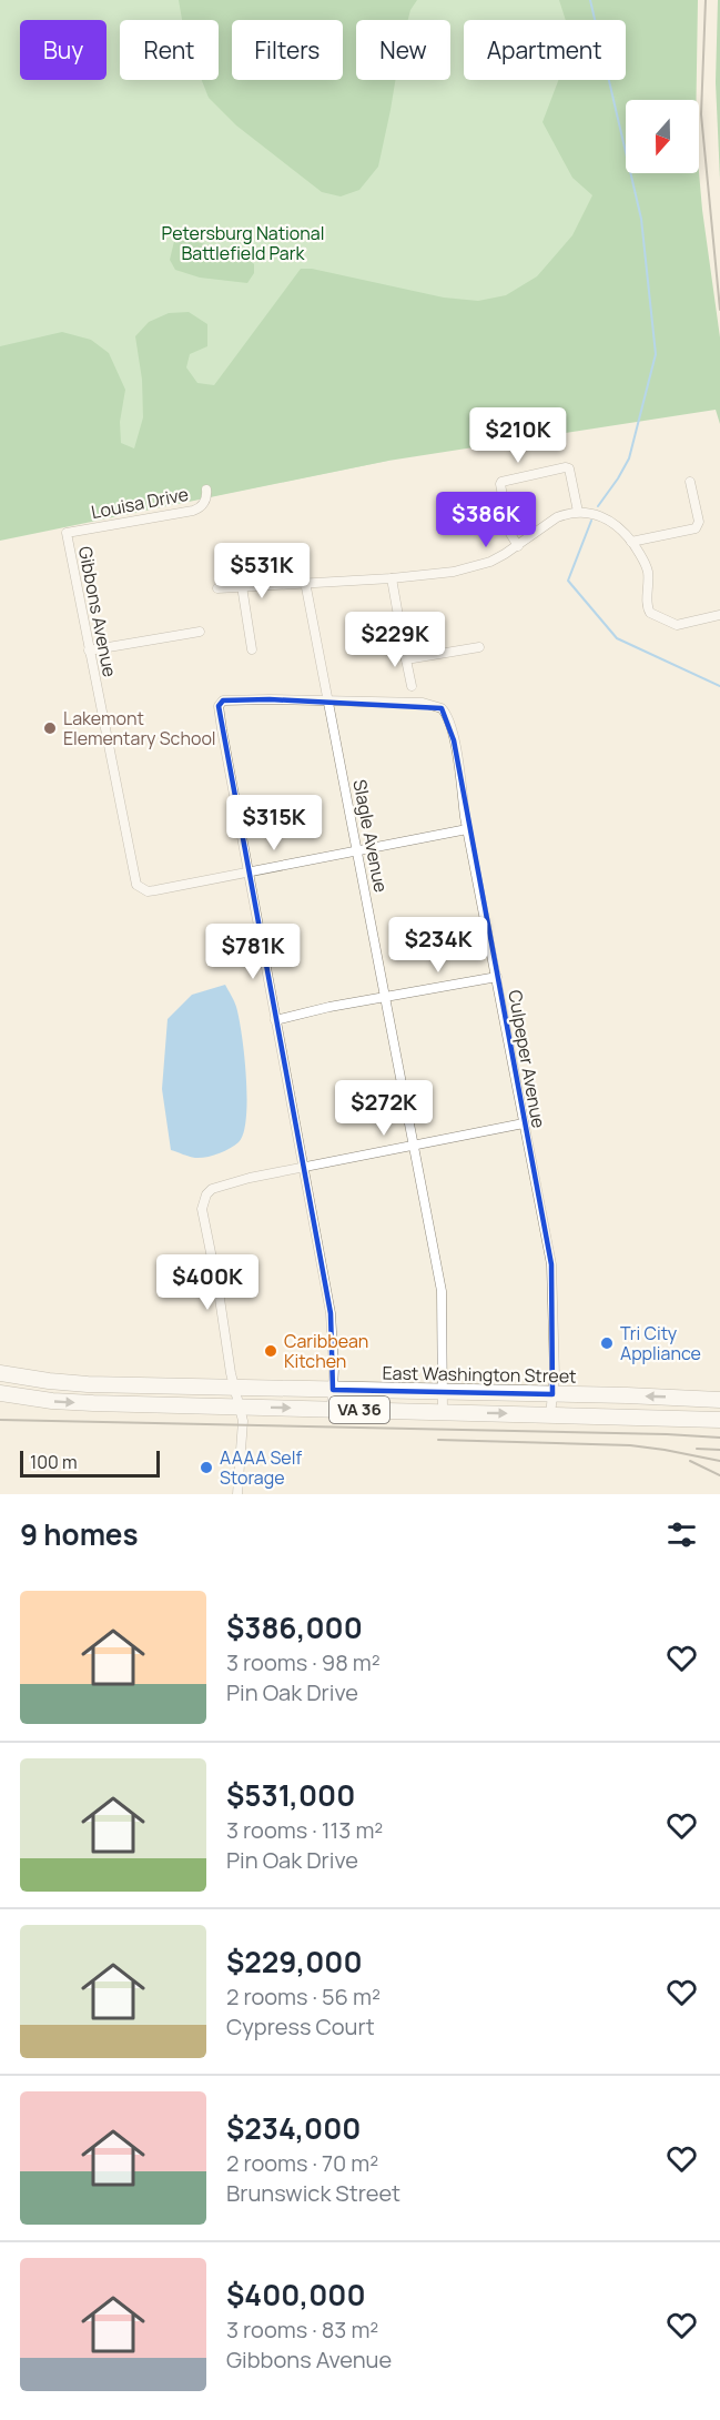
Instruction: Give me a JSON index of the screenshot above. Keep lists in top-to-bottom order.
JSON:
{
  "streets": {
    "highway": ["East Washington Street", "VA 36"],
    "street": [
      "Louisa Drive",
      "Gibbons Avenue",
      "Slagle Avenue",
      "Culpeper Avenue"
    ]
  },
  "crossings": [
    ["Louisa Drive", "Gibbons Avenue"],
    ["Slagle Avenue", "Culpeper Avenue"],
    ["Slagle Avenue", "East Washington Street"],
    ["Culpeper Avenue", "East Washington Street"]
  ],
  "parks": ["Petersburg National Battlefield Park"],
  "places": [
    "Lakemont Elementary School",
    "Tri City Appliance",
    "Caribbean Kitchen",
    "AAAA Self Storage"
  ],
  "scale_bar": "100 m",
  "north": "bottom",
  "page": {
    "chip": [
      "Buy",
      "Rent",
      "Filters",
      "New",
      "Apartment"
    ],
    "price": [
      "$210K",
      "$386K",
      "$531K",
      "$229K",
      "$315K",
      "$234K",
      "$781K",
      "$272K",
      "$400K"
    ],
    "scale": "100 m",
    "heading": "9 homes",
    "list": [
      {
        "name": "$386,000",
        "note": "3 rooms · 98 m² · Pin Oak Drive"
      },
      {
        "name": "$531,000",
        "note": "3 rooms · 113 m² · Pin Oak Drive"
      },
      {
        "name": "$229,000",
        "note": "2 rooms · 56 m² · Cypress Court"
      },
      {
        "name": "$234,000",
        "note": "2 rooms · 70 m² · Brunswick Street"
      },
      {
        "name": "$400,000",
        "note": "3 rooms · 83 m² · Gibbons Avenue"
      }
    ]
  }
}
